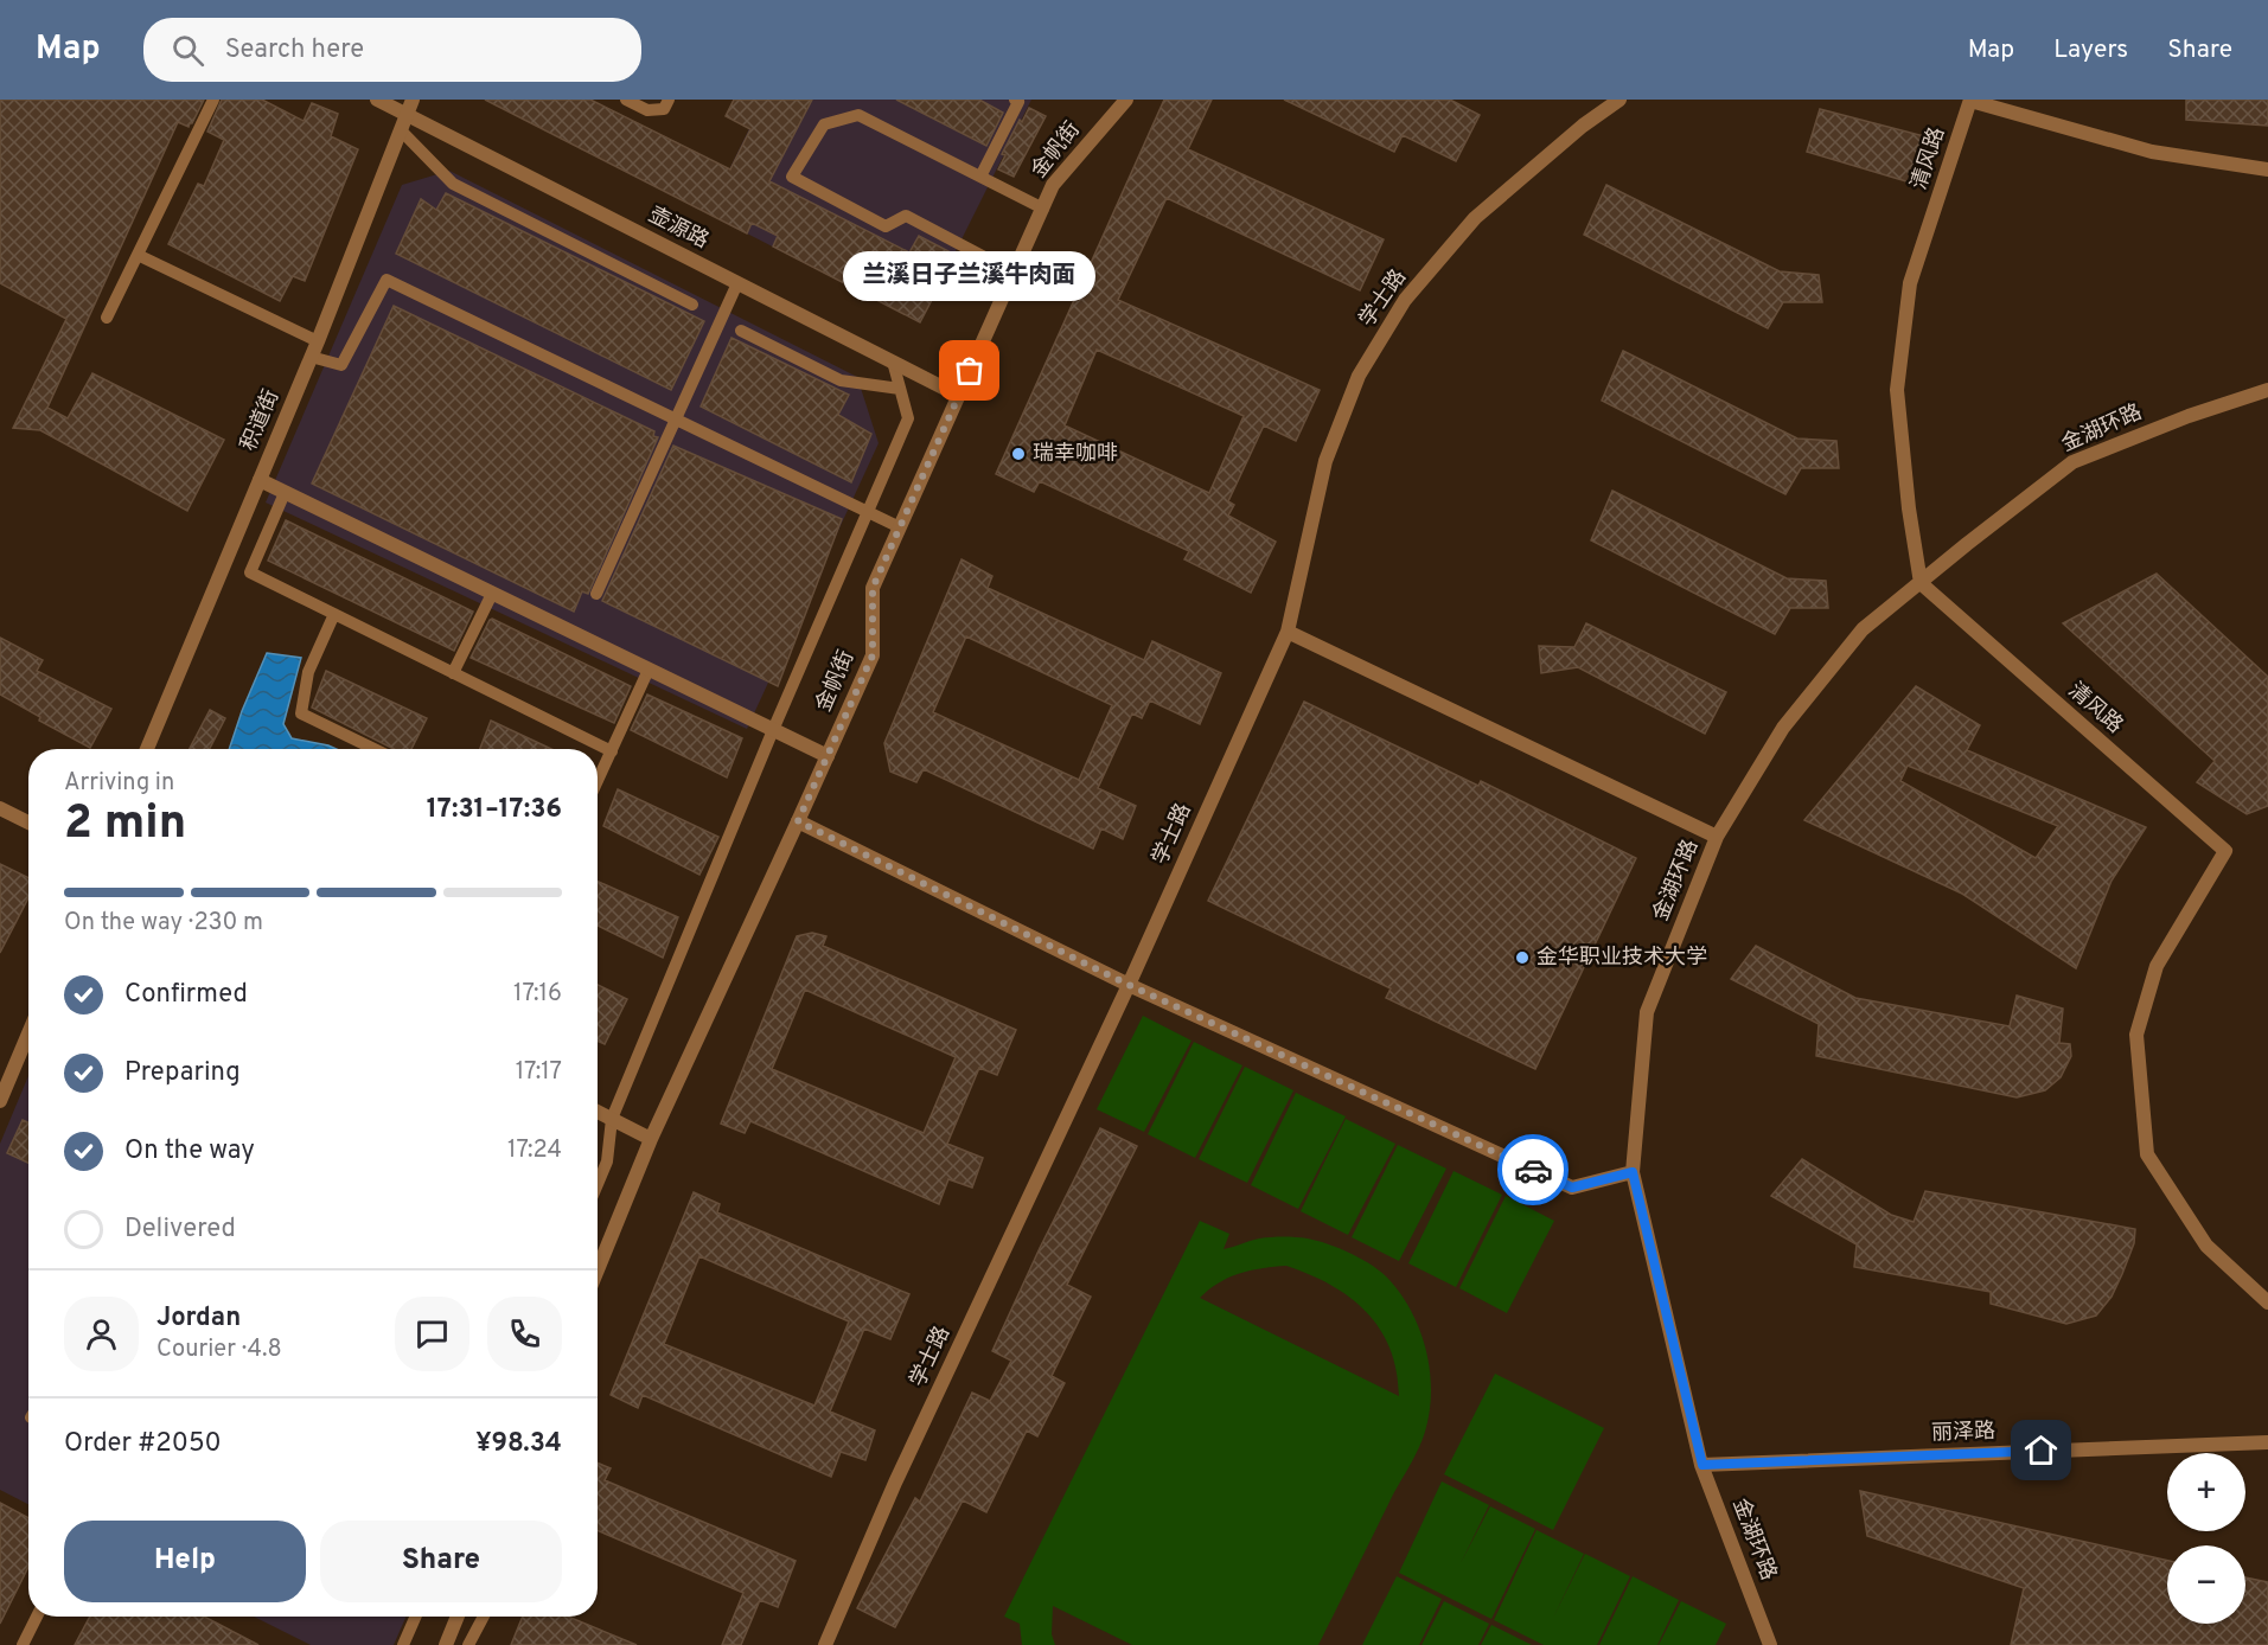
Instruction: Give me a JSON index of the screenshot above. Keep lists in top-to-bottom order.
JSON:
{
  "streets": {
    "street": [
      "金帆街",
      "清风路",
      "壶源路",
      "学士路",
      "积道街",
      "金湖环路",
      "丽泽路"
    ]
  },
  "crossings": [
    ["金帆街", "壶源路"],
    ["清风路", "金湖环路"],
    ["壶源路", "积道街"],
    ["金湖环路", "丽泽路"]
  ],
  "places": ["兰溪日子兰溪牛肉面", "瑞幸咖啡", "金华职业技术大学"],
  "page": {
    "header": "Map",
    "search": "Search here",
    "nav": ["Map", "Layers", "Share"],
    "bubble": "兰溪日子兰溪牛肉面",
    "heading": ["2 min", "Arriving in", "17:31–17:36"],
    "panel": [
      "Jordan",
      "Courier · 4.8",
      "Order #2050",
      "¥98.34"
    ],
    "bar": "On the way · 230 m",
    "list": [
      ["Confirmed", "17:16"],
      ["Preparing", "17:17"],
      ["On the way", "17:24"],
      "Delivered"
    ],
    "map_buttons": ["+", "−"],
    "buttons": ["Help", "Share"]
  }
}
